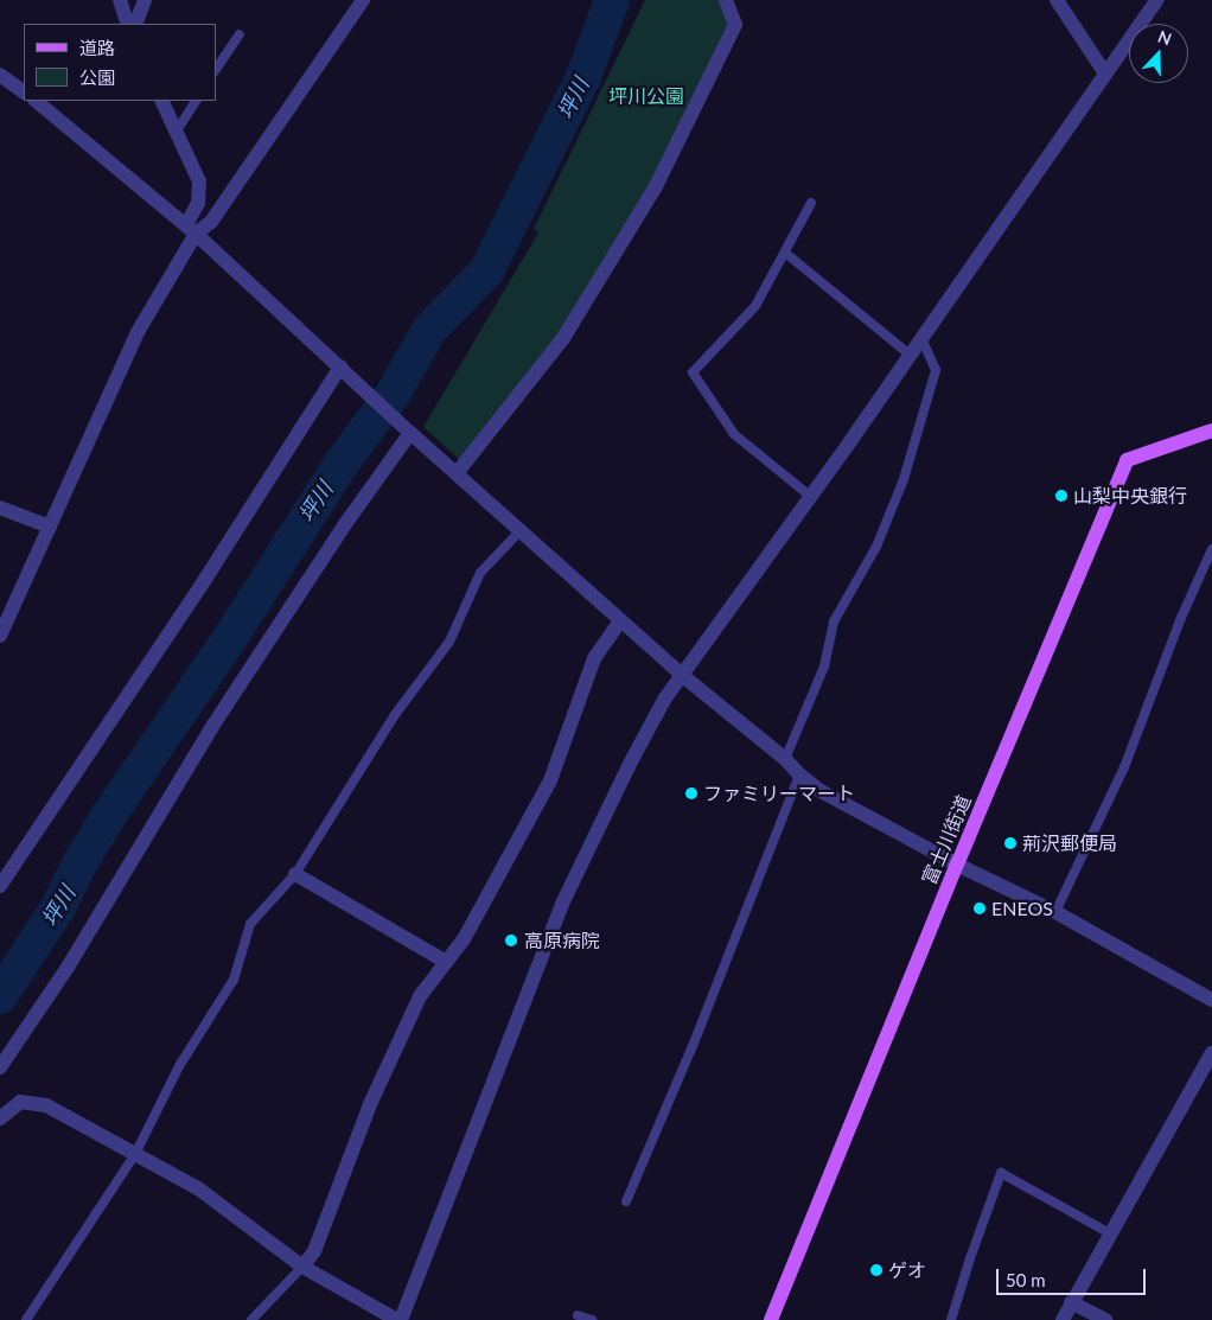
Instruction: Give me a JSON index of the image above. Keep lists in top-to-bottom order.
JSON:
{
  "streets": {
    "main road": ["富士川街道"]
  },
  "water": ["坪川"],
  "parks": ["坪川公園"],
  "places": [
    "山梨中央銀行",
    "ファミリーマート",
    "荊沢郵便局",
    "ENEOS",
    "高原病院",
    "ゲオ"
  ],
  "legend": ["道路", "公園"],
  "scale_bar": "50 m",
  "north": "top"
}
